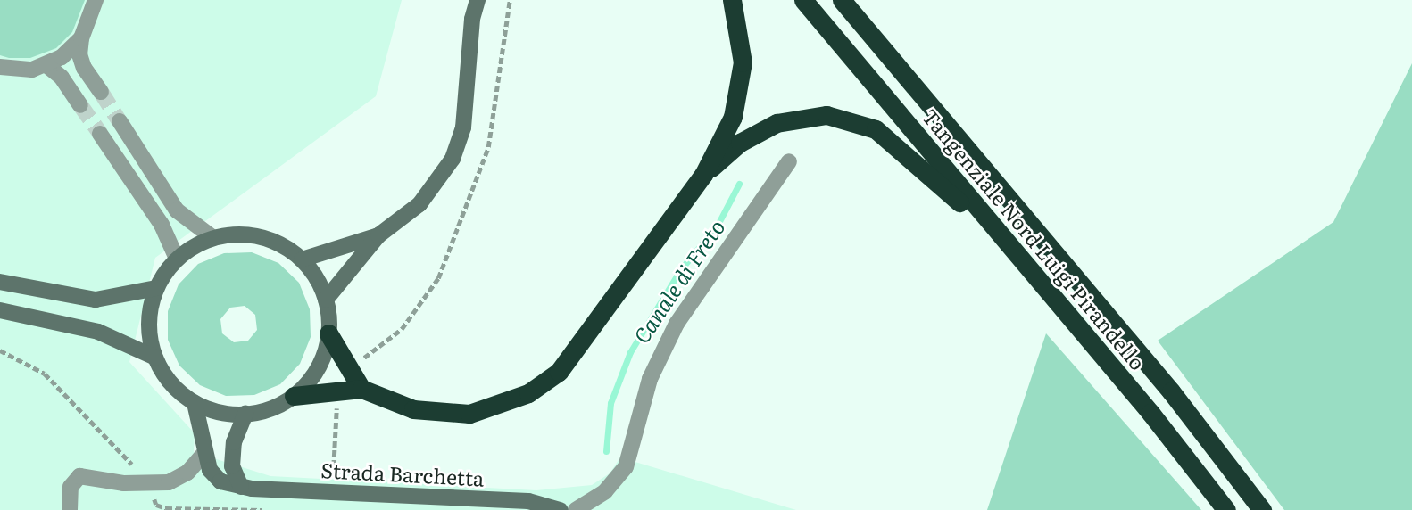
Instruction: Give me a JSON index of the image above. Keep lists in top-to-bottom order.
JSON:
{
  "streets": {
    "highway": ["Tangenziale Nord Luigi Pirandello"],
    "street": ["Strada Barchetta"]
  },
  "water": ["Canale di Freto"]
}
